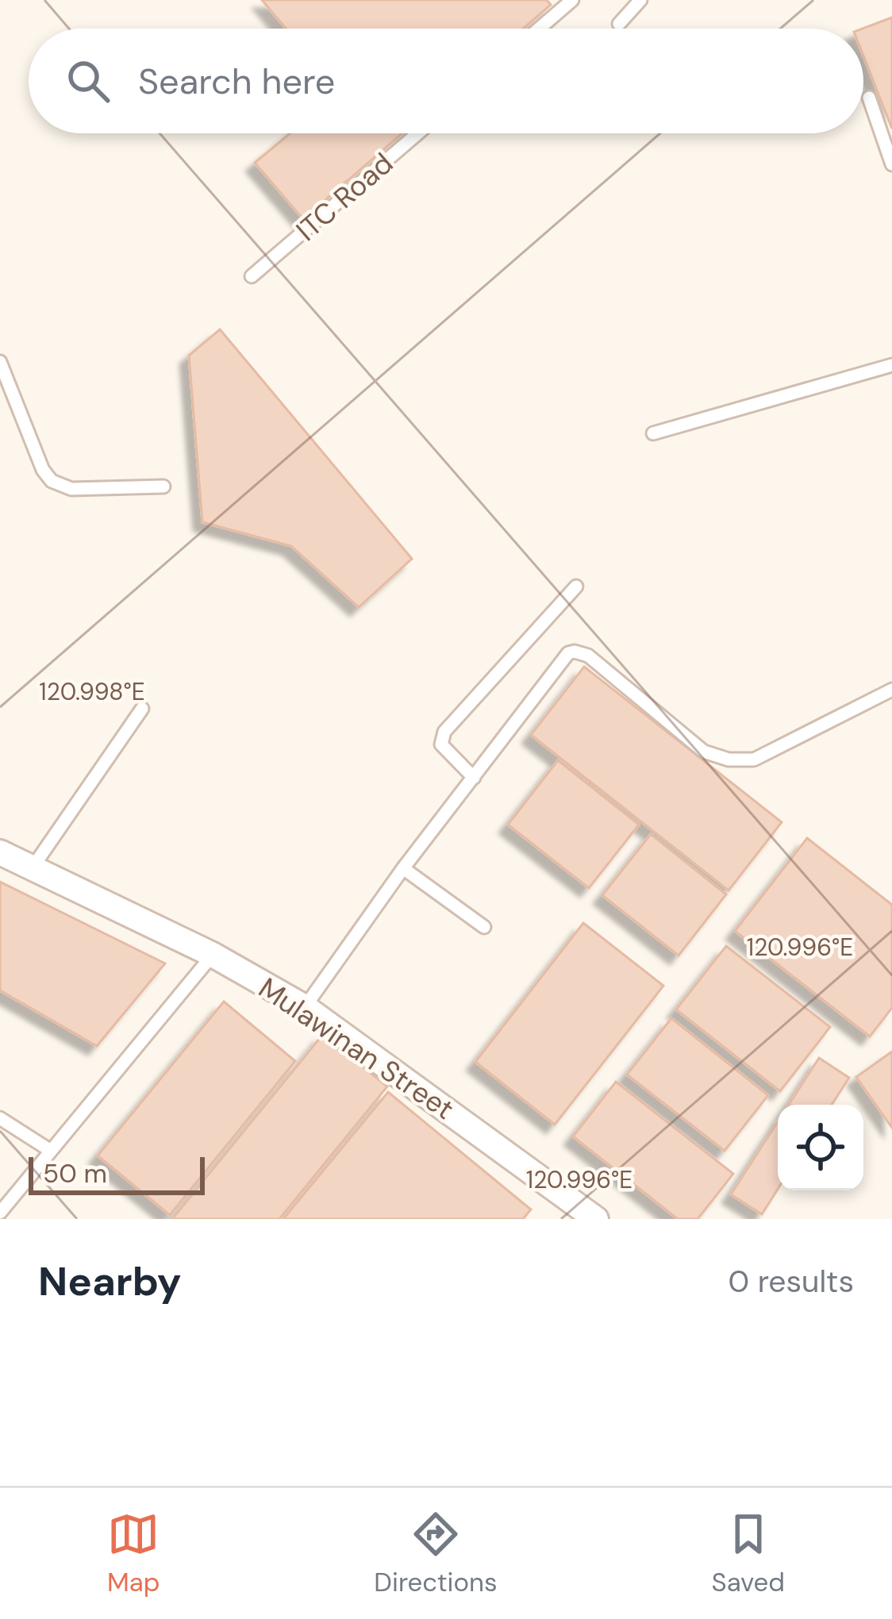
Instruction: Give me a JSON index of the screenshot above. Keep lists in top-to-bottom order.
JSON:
{
  "streets": {
    "street": ["Mulawinan Street"],
    "lane": ["ITC Road"]
  },
  "scale_bar": "50 m",
  "page": {
    "search": "Search here",
    "scale": "50 m",
    "heading": ["Nearby", "0 results"],
    "nav": ["Map", "Directions", "Saved"]
  },
  "coordinates": ["120.998°E", "120.996°E"]
}
